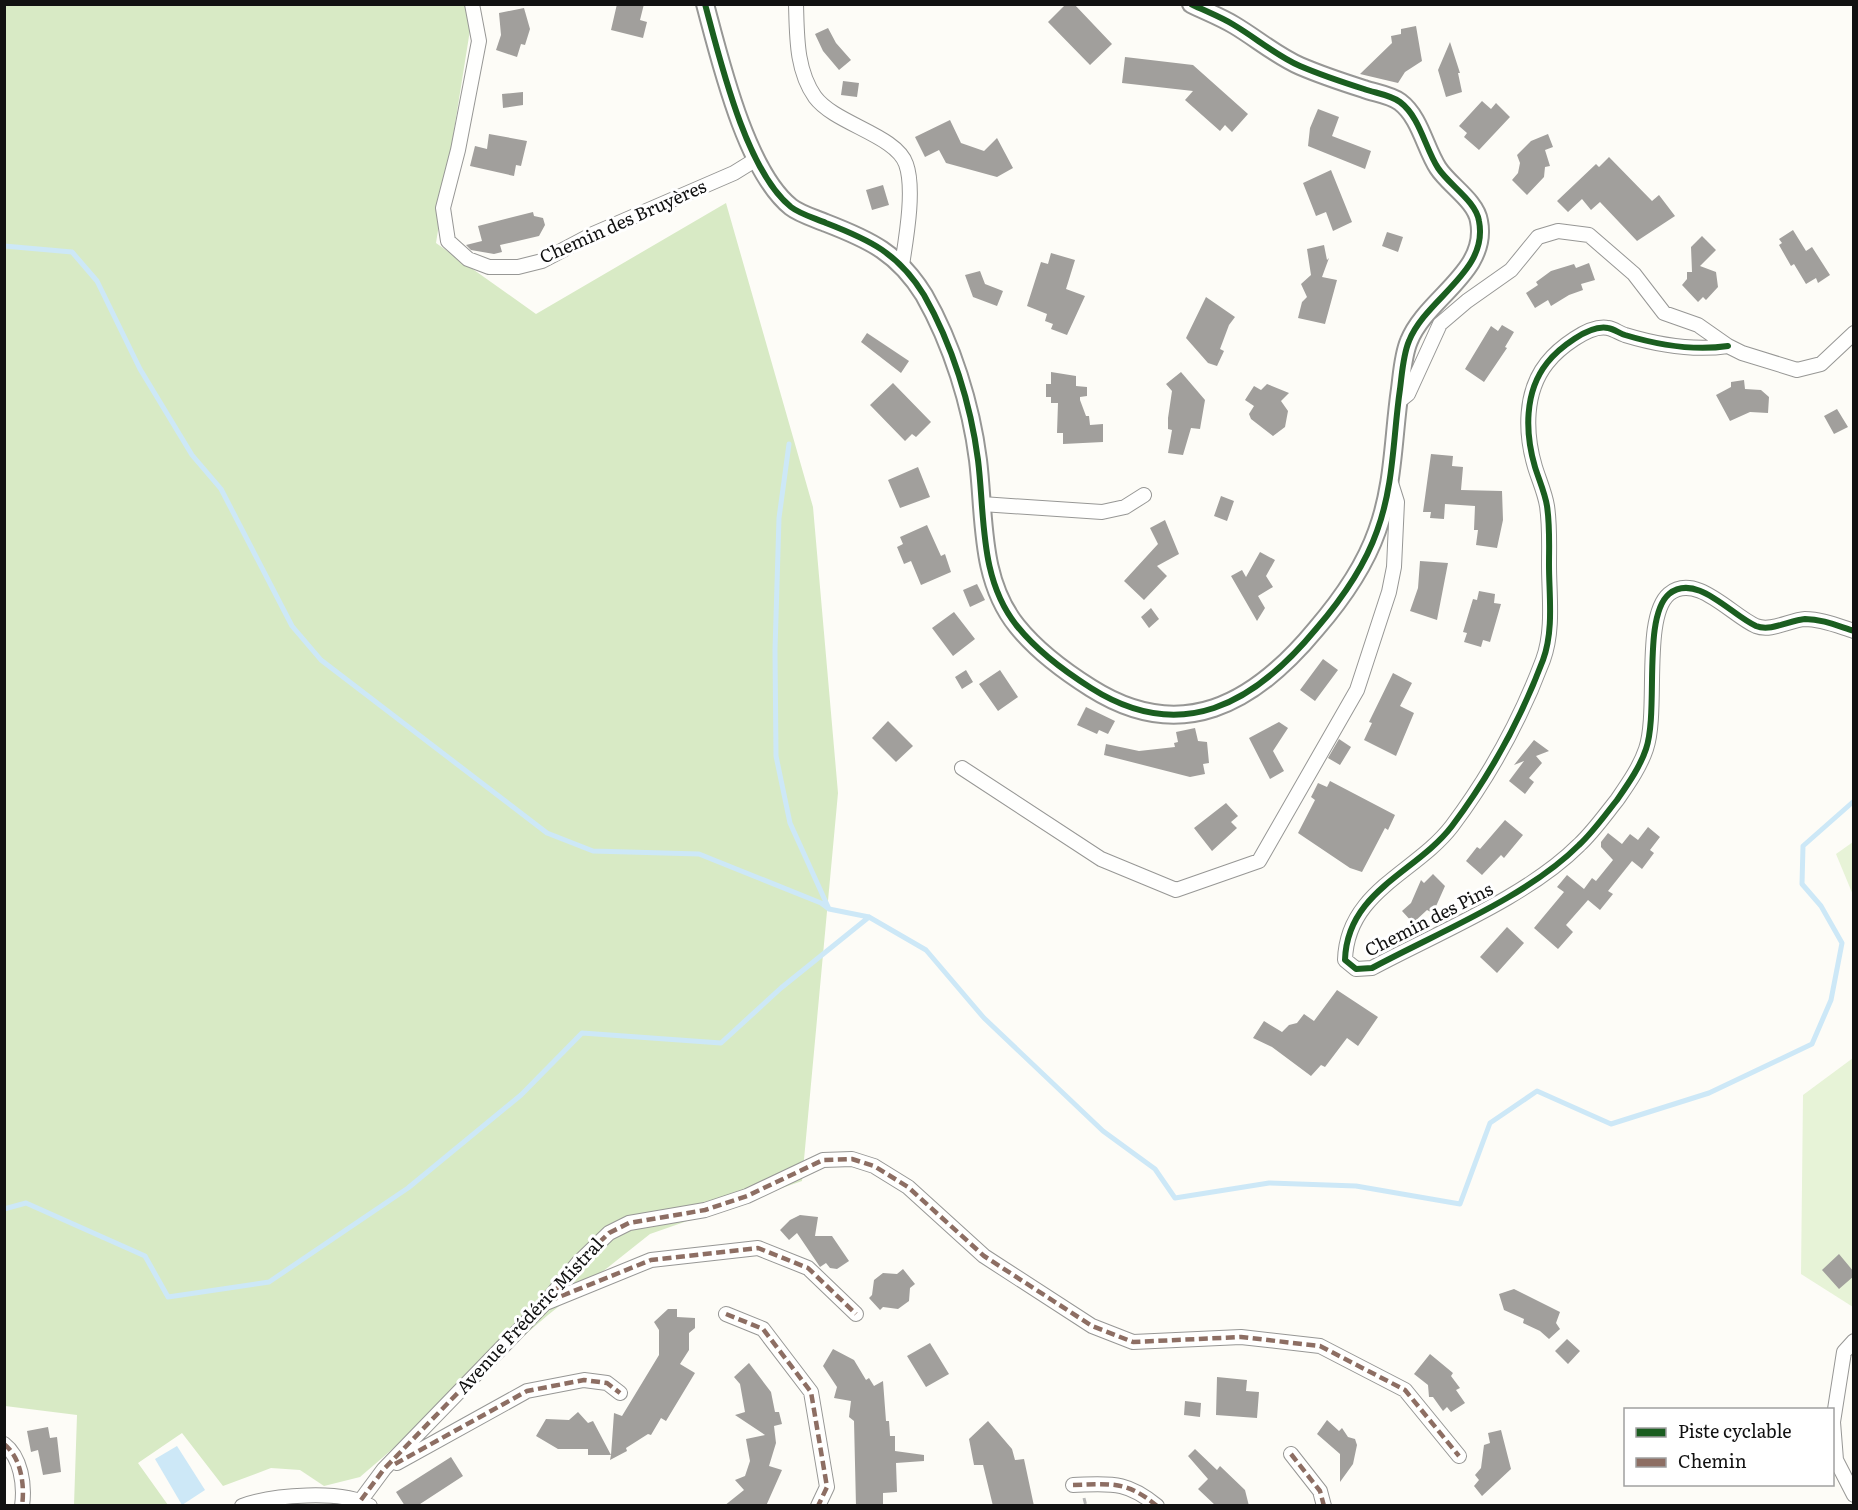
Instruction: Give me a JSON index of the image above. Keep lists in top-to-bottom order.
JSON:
{
  "streets": {
    "street": ["Chemin des Bruyères", "Chemin des Pins", "Avenue Frédéric Mistral"]
  },
  "legend": ["Piste cyclable", "Chemin"]
}
